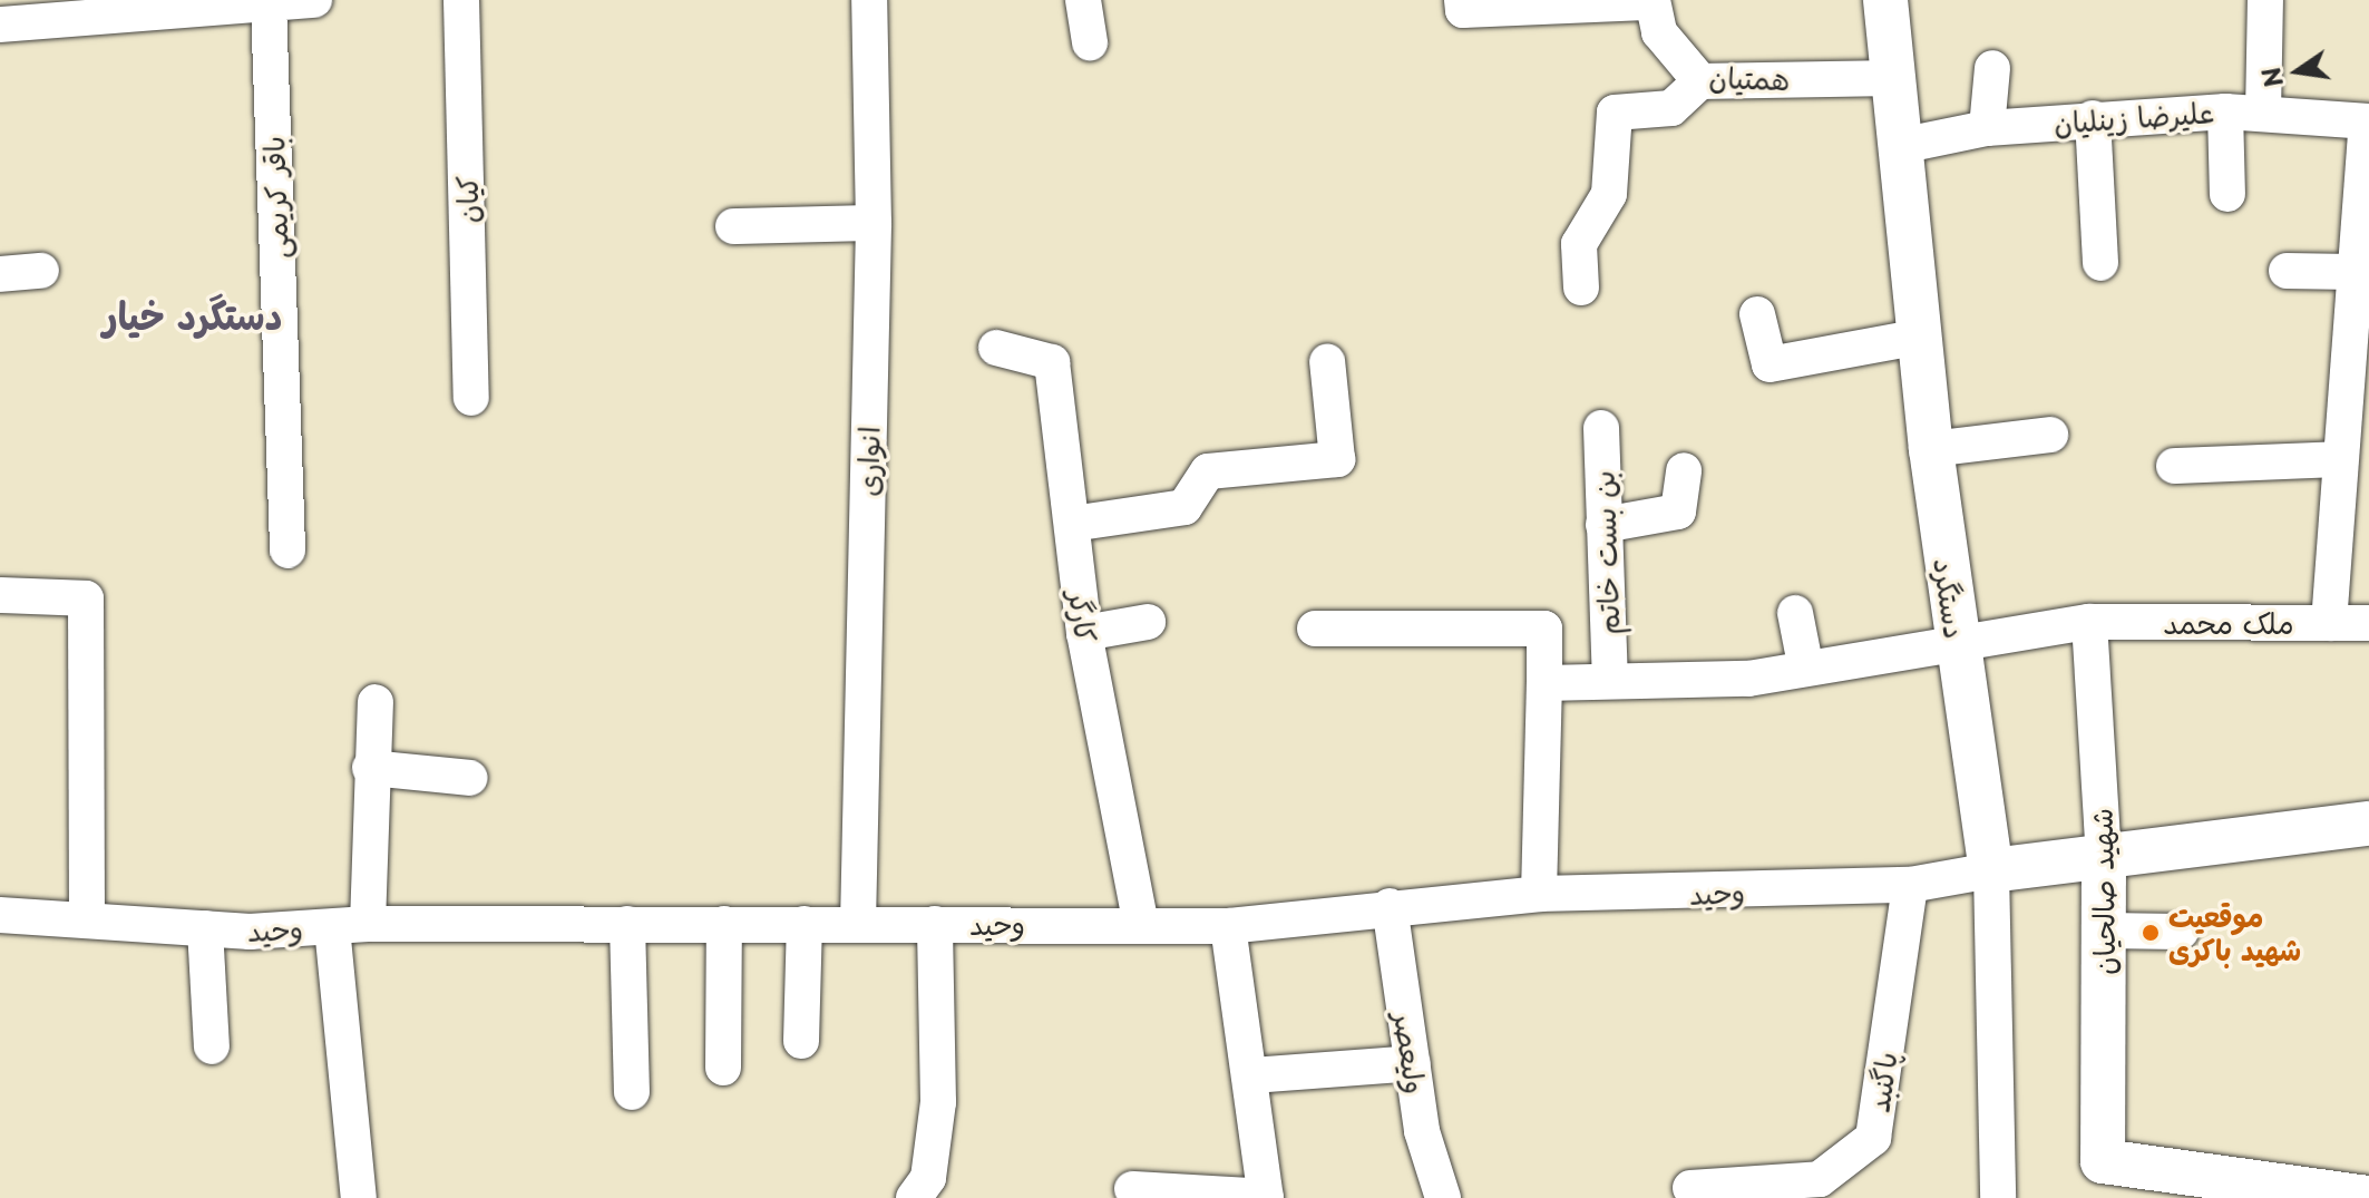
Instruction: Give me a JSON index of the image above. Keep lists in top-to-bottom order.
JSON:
{
  "streets": {
    "street": [
      "همتیان",
      "علیرضا زینلیان",
      "باقر کریمی",
      "کیان",
      "انواری",
      "بن بست خاتم",
      "دستگرد",
      "کارگر",
      "ملک محمد",
      "شهید صالحیان",
      "وحید",
      "ولیعصر",
      "پاگنبد"
    ]
  },
  "crossings": [
    ["همتیان", "دستگرد"],
    ["علیرضا زینلیان", "دستگرد"],
    ["انواری", "وحید"],
    ["بن بست خاتم", "ملک محمد"],
    ["دستگرد", "ملک محمد"],
    ["دستگرد", "وحید"],
    ["کارگر", "وحید"],
    ["ملک محمد", "شهید صالحیان"],
    ["وحید", "ولیعصر"],
    ["وحید", "پاگنبد"]
  ],
  "districts": ["دستگرد خیار"],
  "places": ["موقعیت شهید باکری"],
  "north": "left"
}
